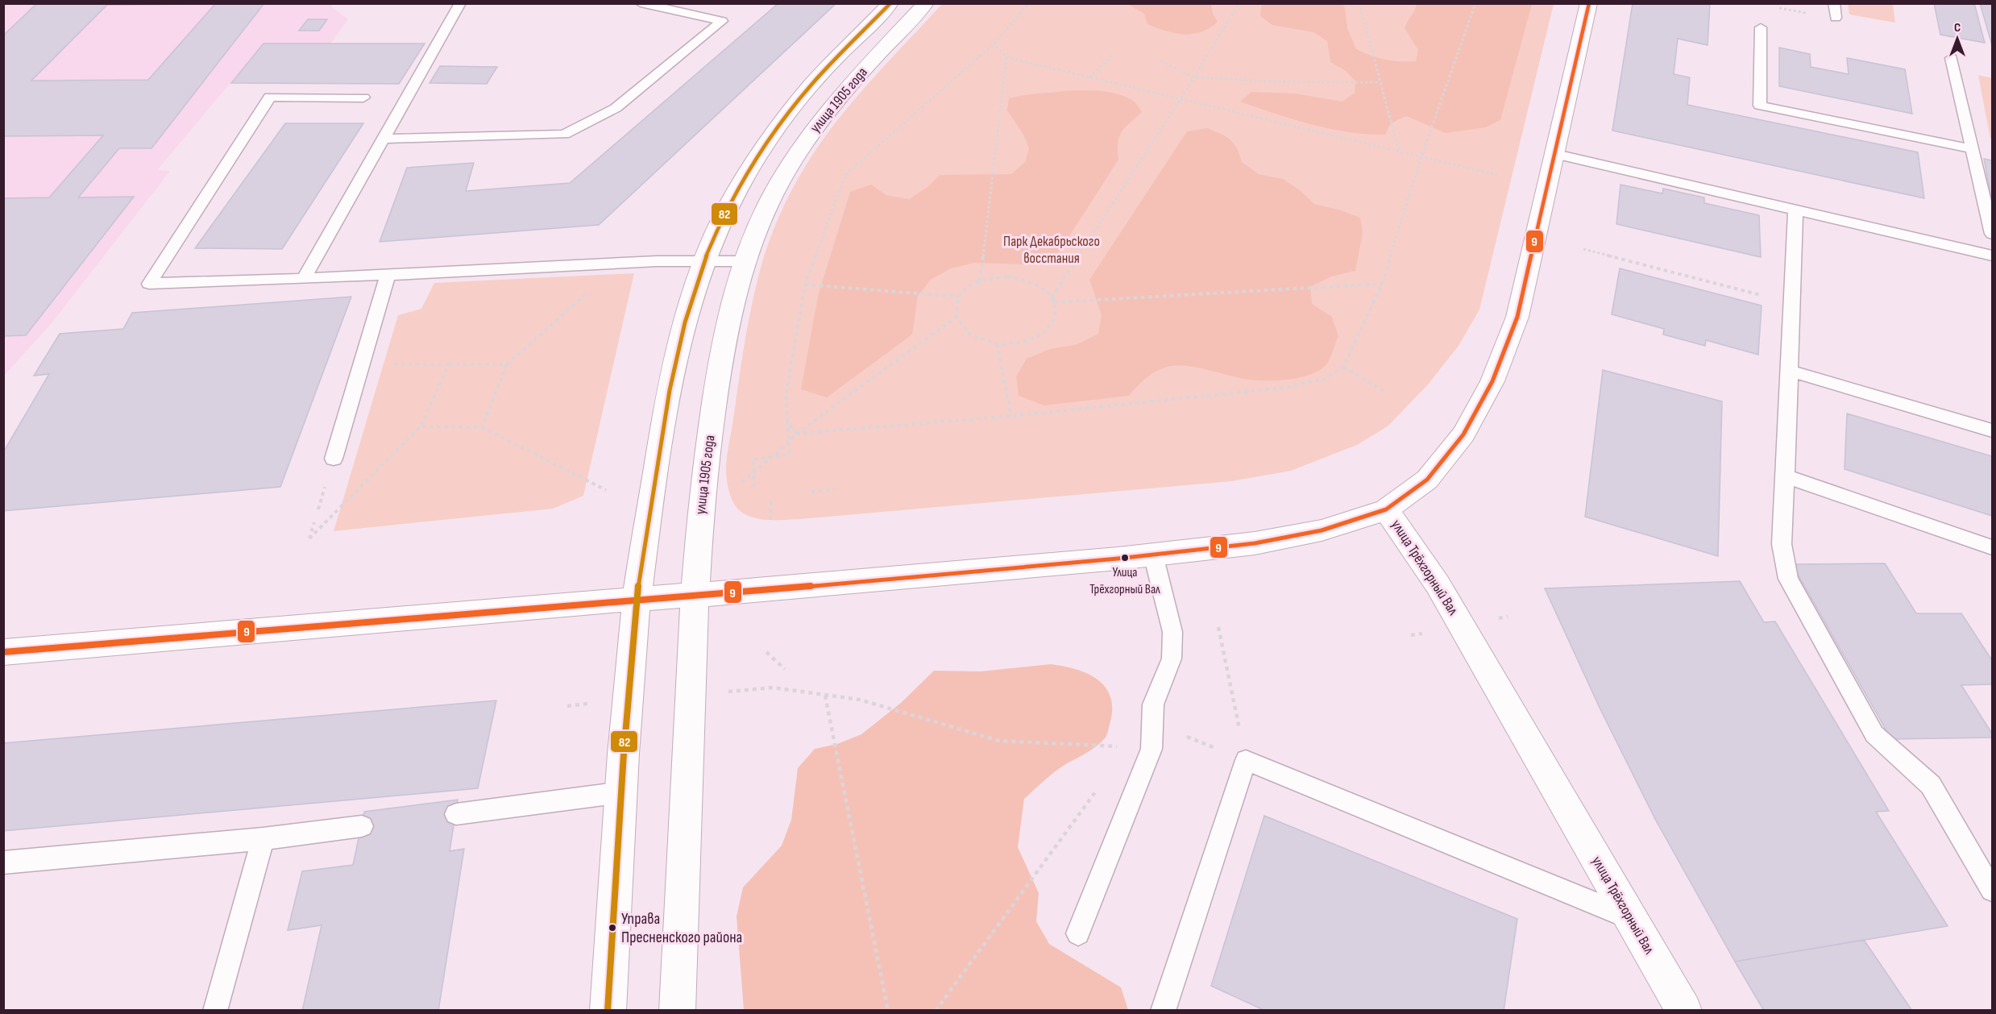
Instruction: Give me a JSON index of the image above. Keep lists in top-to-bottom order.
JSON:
{
  "streets": {
    "main road": ["улица 1905 года", "улица Трёхгорный Вал"]
  },
  "parks": ["Парк Декабрьского восстания"],
  "places": ["Улица Трёхгорный Вал", "Управа Пресненского района"],
  "lines": ["transit line 9", "transit line 82"],
  "north": "top"
}
